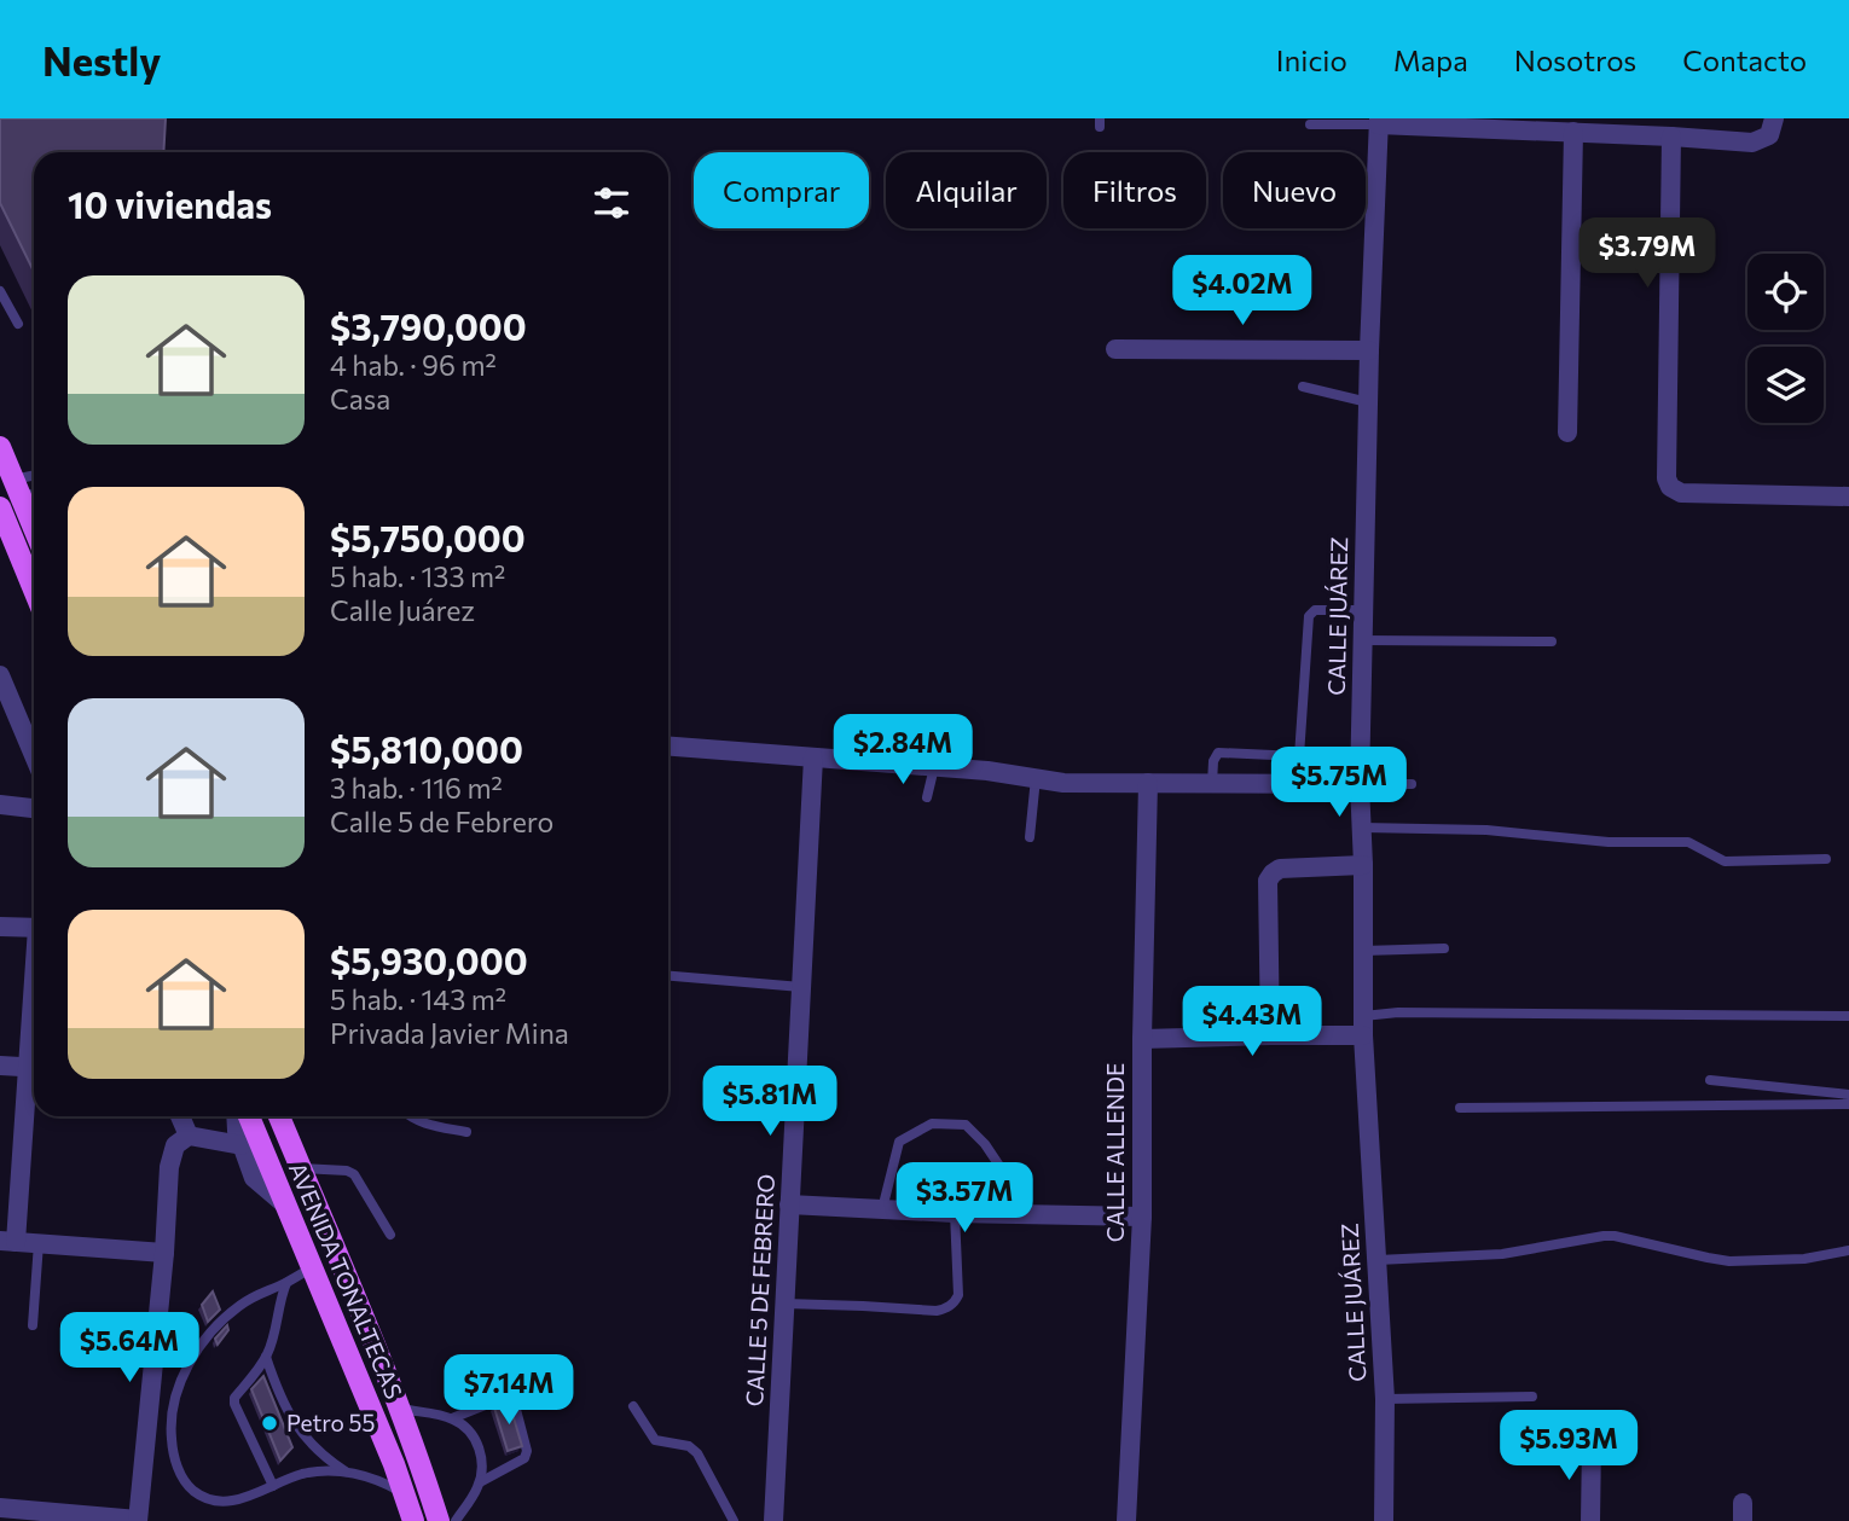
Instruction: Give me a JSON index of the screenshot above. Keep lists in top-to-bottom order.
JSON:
{
  "streets": {
    "main road": ["AVENIDA TONALTECAS"],
    "street": ["CALLE JUÁREZ", "CALLE ALLENDE", "CALLE 5 DE FEBRERO"]
  },
  "places": ["Petro 55"],
  "page": {
    "header": "Nestly",
    "nav": [
      "Inicio",
      "Mapa",
      "Nosotros",
      "Contacto"
    ],
    "chip": [
      "Comprar",
      "Alquilar",
      "Filtros",
      "Nuevo"
    ],
    "heading": "10 viviendas",
    "price": [
      "$3.79M",
      "$4.02M",
      "$2.84M",
      "$5.75M",
      "$4.43M",
      "$5.81M",
      "$3.57M",
      "$5.64M",
      "$7.14M",
      "$5.93M"
    ],
    "list": [
      {
        "name": "$3,790,000",
        "note": "4 hab. · 96 m² · Casa"
      },
      {
        "name": "$5,750,000",
        "note": "5 hab. · 133 m² · Calle Juárez"
      },
      {
        "name": "$5,810,000",
        "note": "3 hab. · 116 m² · Calle 5 de Febrero"
      },
      {
        "name": "$5,930,000",
        "note": "5 hab. · 143 m² · Privada Javier Mina"
      }
    ]
  }
}
